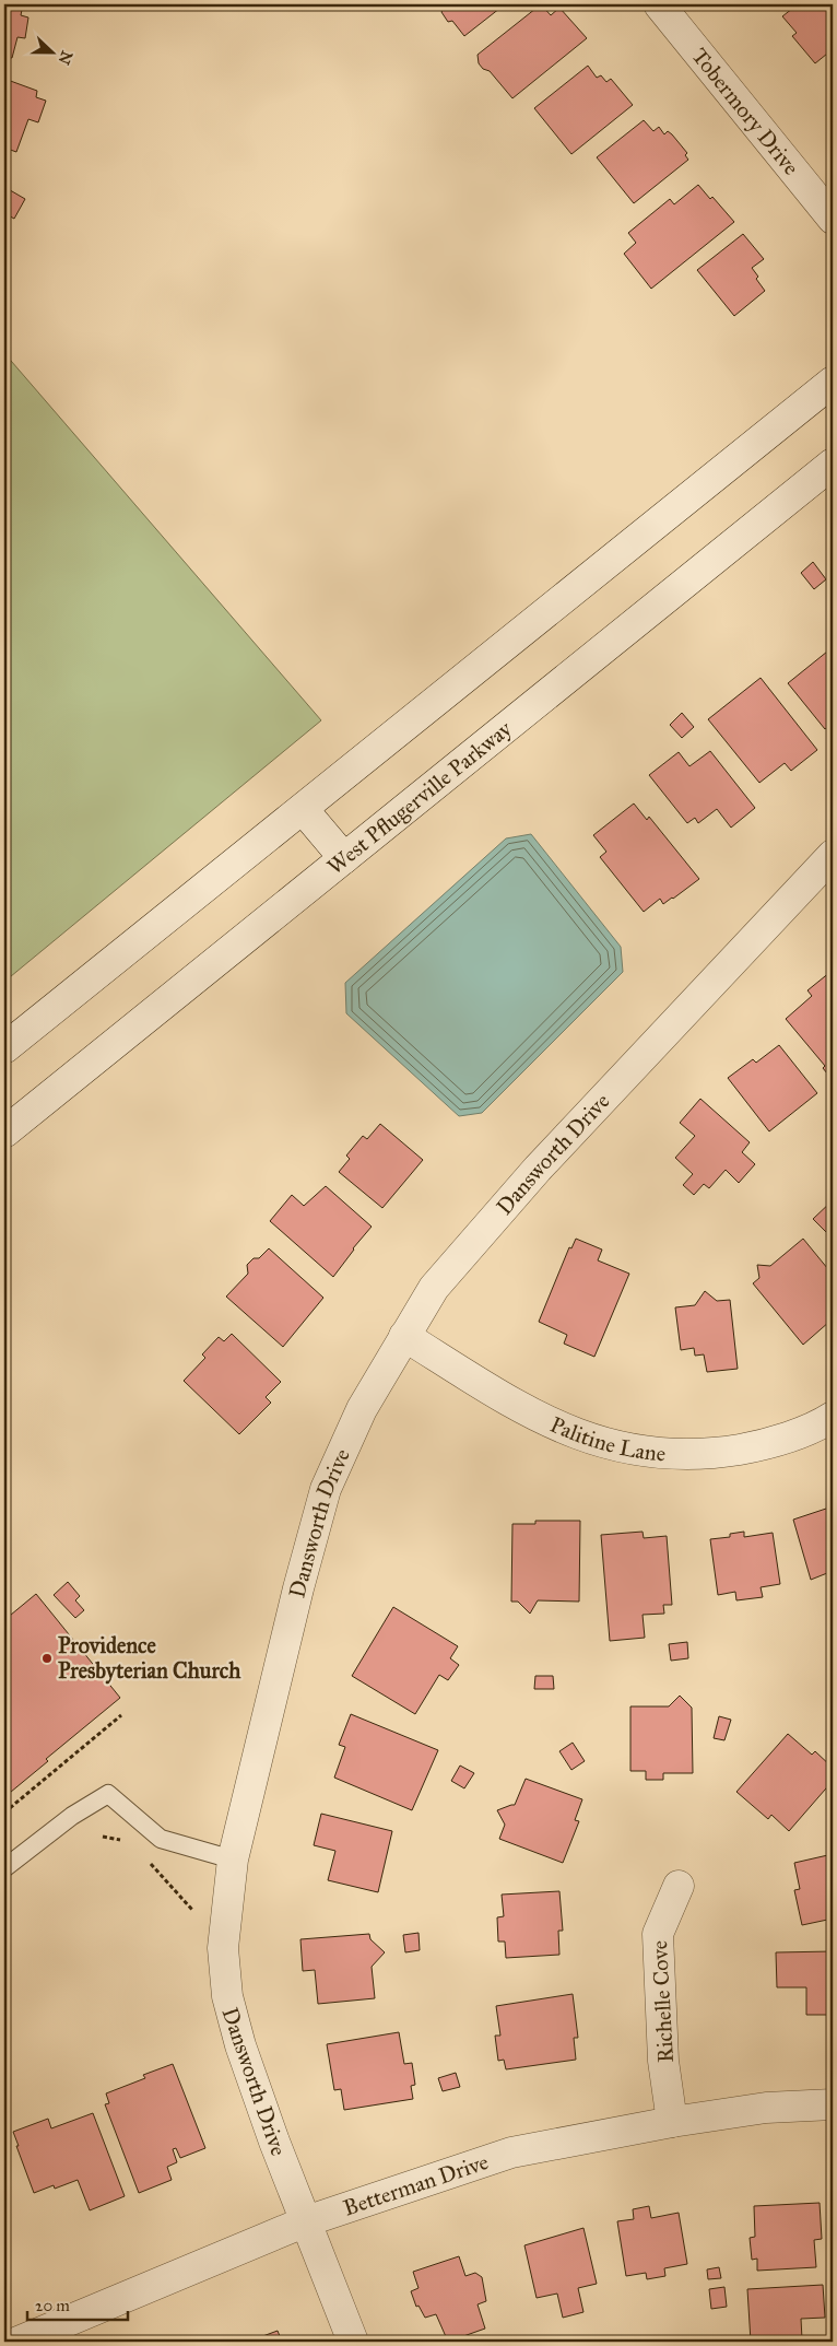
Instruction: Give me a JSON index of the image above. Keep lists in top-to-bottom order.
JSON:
{
  "streets": {
    "street": [
      "Tobermory Drive",
      "West Pflugerville Parkway",
      "Dansworth Drive",
      "Palitine Lane",
      "Richelle Cove",
      "Betterman Drive"
    ]
  },
  "crossings": [
    ["Dansworth Drive", "Palitine Lane"],
    ["Dansworth Drive", "Betterman Drive"],
    ["Richelle Cove", "Betterman Drive"]
  ],
  "places": ["Providence Presbyterian Church"],
  "scale_bar": "20 m",
  "north": "right"
}
